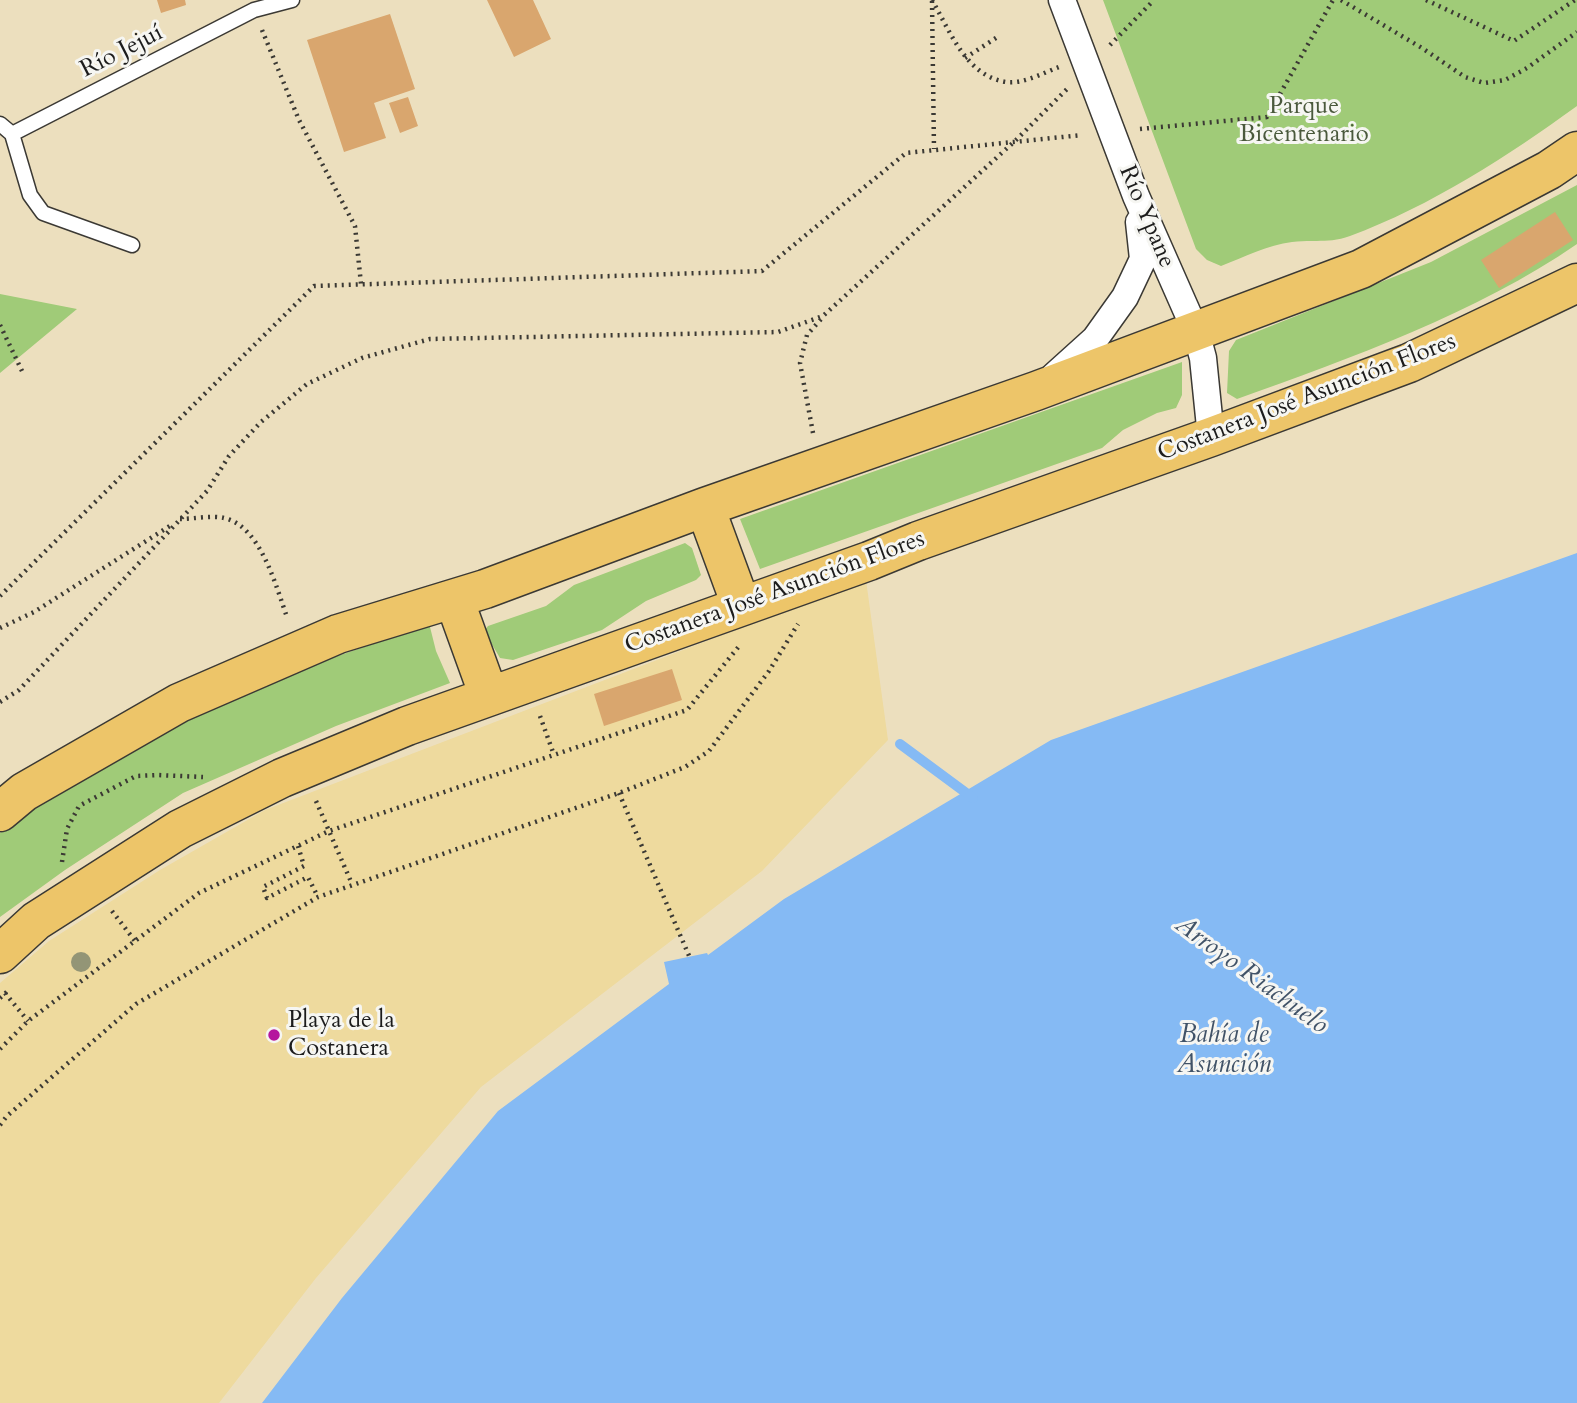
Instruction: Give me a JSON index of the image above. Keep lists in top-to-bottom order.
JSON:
{
  "streets": {
    "highway": ["Costanera José Asunción Flores"],
    "street": ["Río Ypane"],
    "lane": ["Río Jejuí"]
  },
  "crossings": [
    ["Río Ypane", "Costanera José Asunción Flores"]
  ],
  "water": ["Arroyo Riachuelo", "Bahía de Asunción"],
  "parks": ["Parque Bicentenario"],
  "places": ["Playa de la Costanera"]
}
